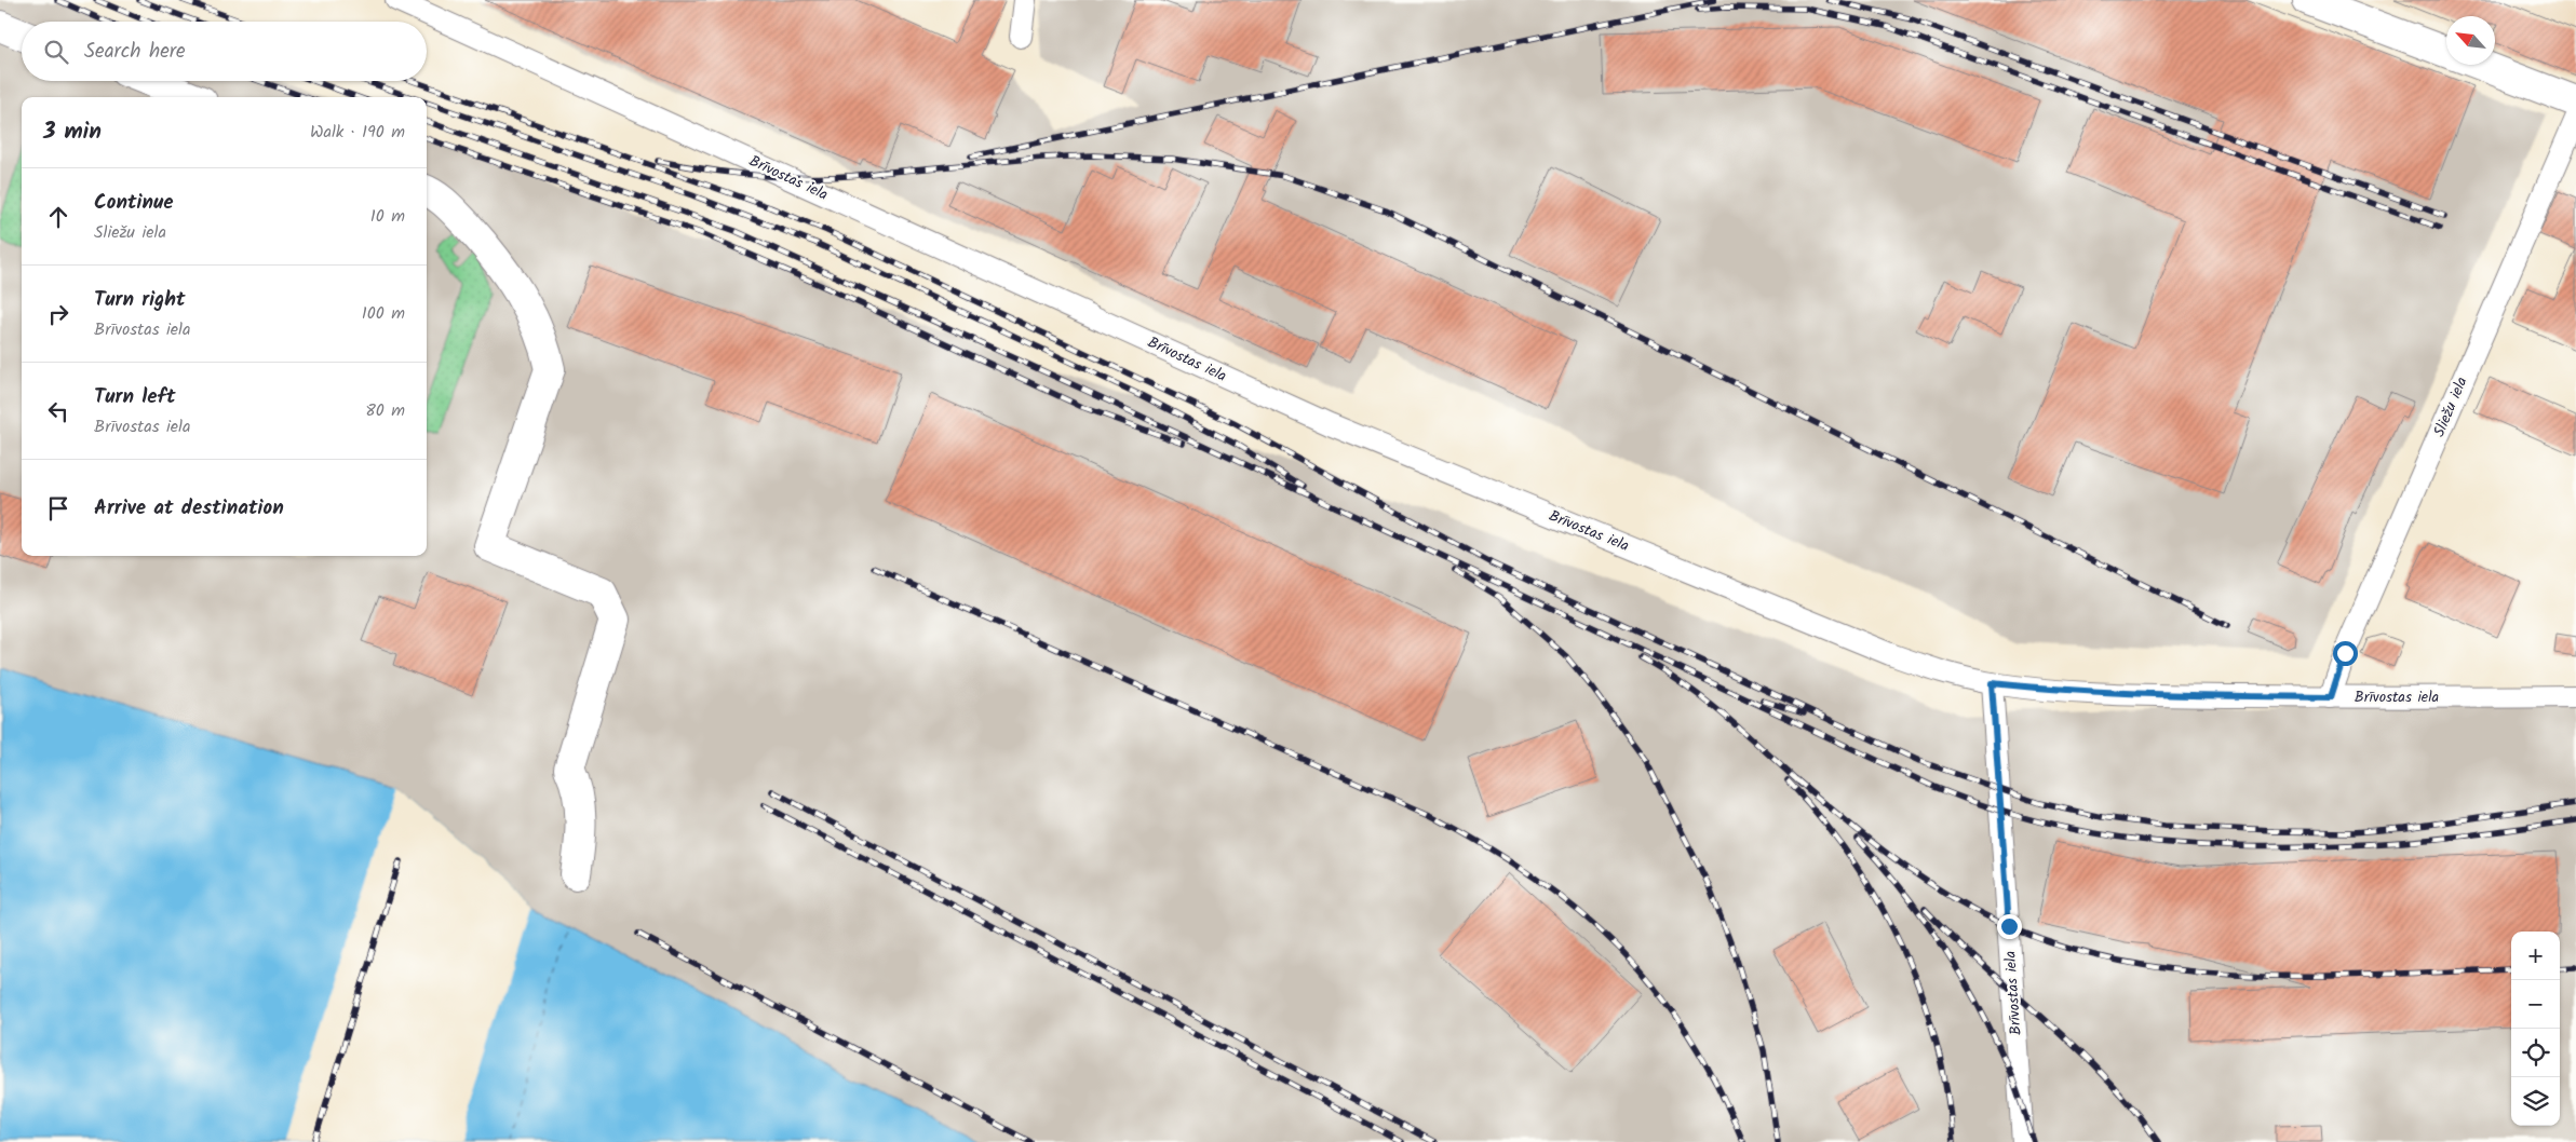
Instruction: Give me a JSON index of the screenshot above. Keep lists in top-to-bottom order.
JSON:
{
  "streets": {
    "street": ["Brīvostas iela", "Sliežu iela"]
  },
  "crossings": [
    ["Brīvostas iela", "Sliežu iela"]
  ],
  "north": "top left",
  "page": {
    "search": "Search here",
    "heading": ["3 min", "Walk · 190 m"],
    "list": [
      ["Continue", "Sliežu iela", "10 m"],
      ["Turn right", "Brīvostas iela", "100 m"],
      ["Turn left", "Brīvostas iela", "80 m"],
      "Arrive at destination"
    ],
    "map_buttons": ["+", "−"]
  }
}
